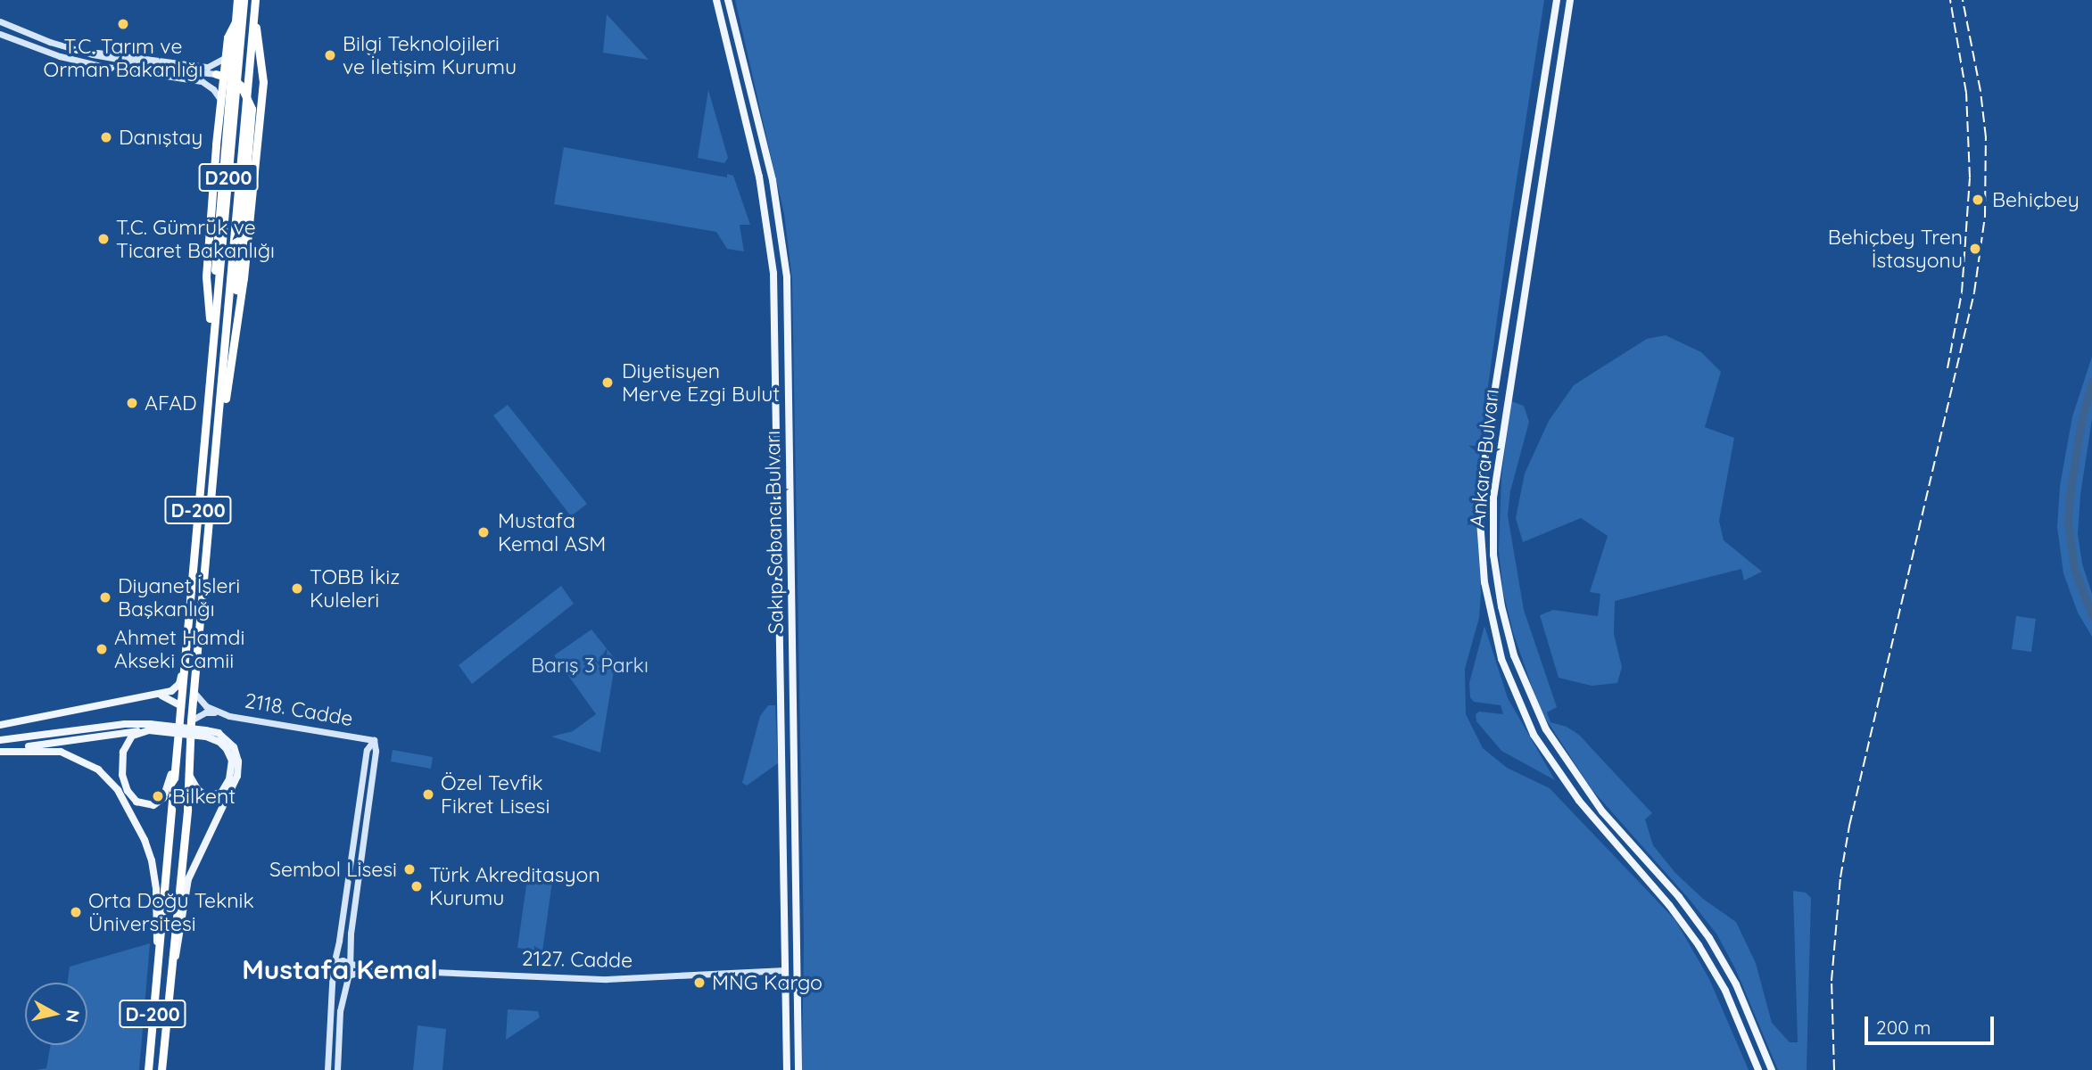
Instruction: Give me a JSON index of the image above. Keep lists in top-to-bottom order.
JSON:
{
  "streets": {
    "highway": ["D200", "D-200"],
    "main road": ["Ankara Bulvarı", "Sakıp Sabancı Bulvarı"],
    "street": ["2118. Cadde", "2127. Cadde"]
  },
  "crossings": [
    ["D200", "D-200"],
    ["Sakıp Sabancı Bulvarı", "2127. Cadde"]
  ],
  "districts": ["Mustafa Kemal"],
  "parks": ["Barış 3 Parkı"],
  "places": [
    "T.C. Tarım ve Orman Bakanlığı",
    "Bilgi Teknolojileri ve İletişim Kurumu",
    "Danıştay",
    "Behiçbey",
    "T.C. Gümrük ve Ticaret Bakanlığı",
    "Behiçbey Tren İstasyonu",
    "Diyetisyen Merve Ezgi Bulut",
    "AFAD",
    "Mustafa Kemal ASM",
    "TOBB İkiz Kuleleri",
    "Diyanet İşleri Başkanlığı",
    "Ahmet Hamdi Akseki Camii",
    "Özel Tevfik Fikret Lisesi",
    "Bilkent",
    "Sembol Lisesi",
    "Türk Akreditasyon Kurumu",
    "Orta Doğu Teknik Üniversitesi",
    "MNG Kargo"
  ],
  "scale_bar": "200 m",
  "north": "right"
}
